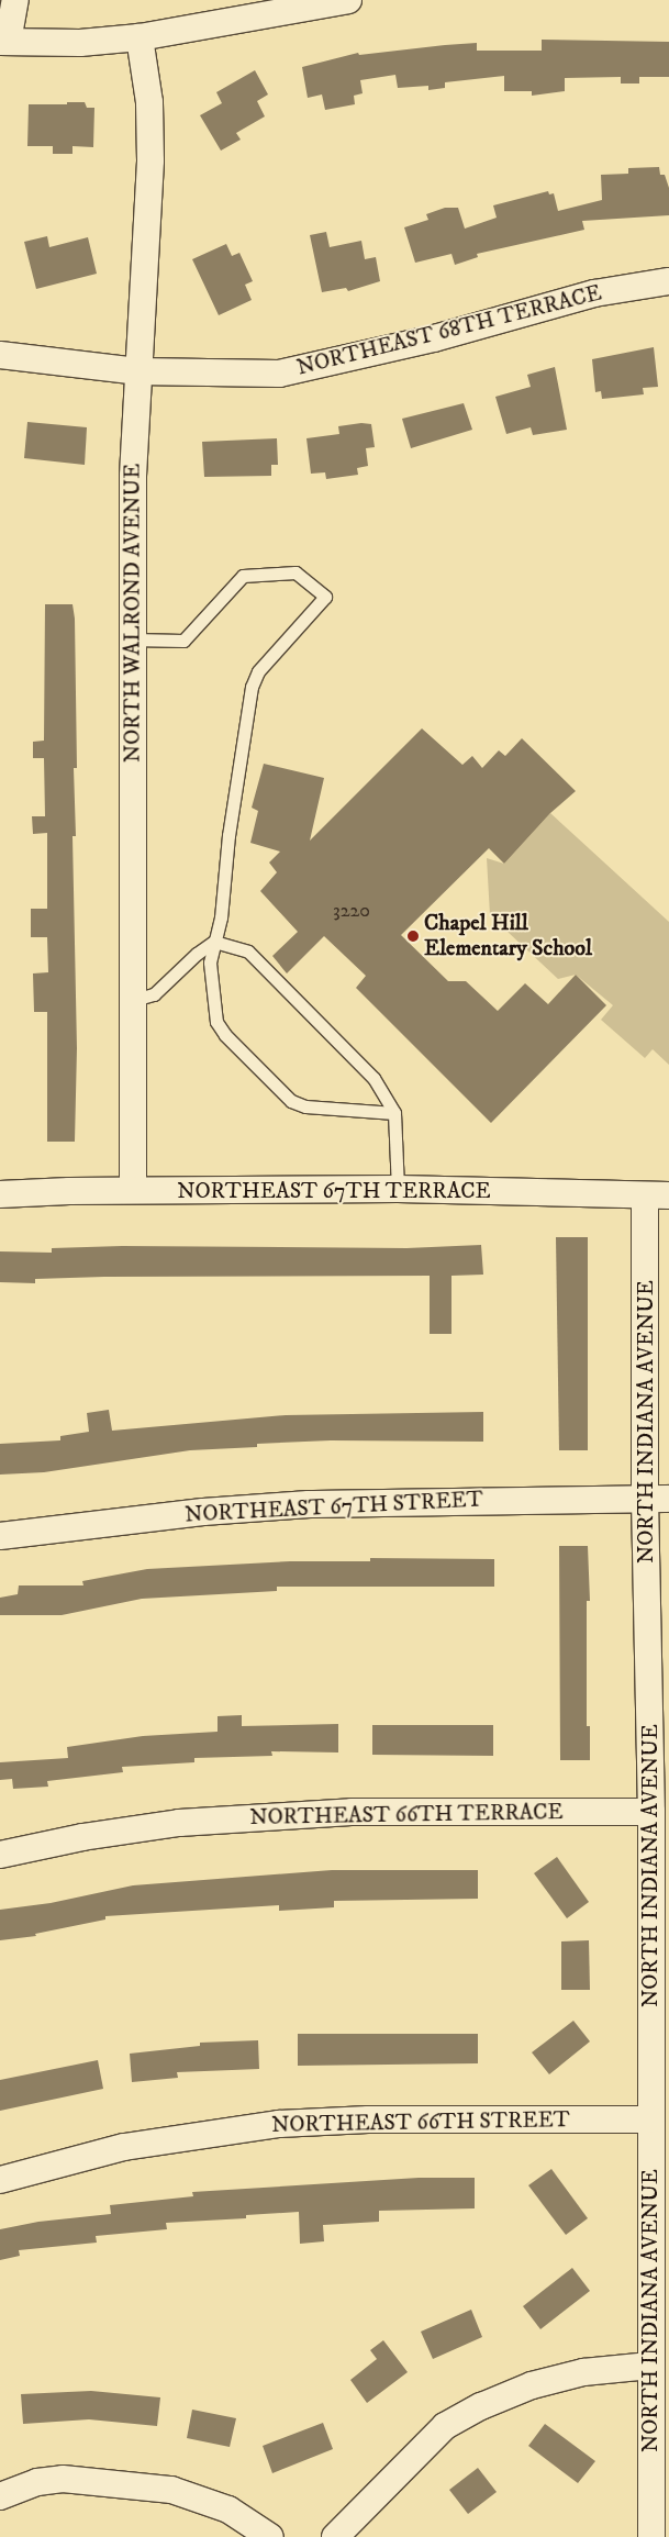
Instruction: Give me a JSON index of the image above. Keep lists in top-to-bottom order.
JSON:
{
  "streets": {
    "street": [
      "NORTHEAST 68TH TERRACE",
      "NORTH WALROND AVENUE",
      "NORTHEAST 67TH TERRACE",
      "NORTH INDIANA AVENUE",
      "NORTHEAST 67TH STREET",
      "NORTHEAST 66TH TERRACE",
      "NORTHEAST 66TH STREET"
    ]
  },
  "crossings": [
    ["NORTHEAST 68TH TERRACE", "NORTH WALROND AVENUE"],
    ["NORTH WALROND AVENUE", "NORTHEAST 67TH TERRACE"],
    ["NORTHEAST 67TH TERRACE", "NORTH INDIANA AVENUE"],
    ["NORTH INDIANA AVENUE", "NORTHEAST 67TH STREET"],
    ["NORTH INDIANA AVENUE", "NORTHEAST 66TH TERRACE"],
    ["NORTH INDIANA AVENUE", "NORTHEAST 66TH STREET"]
  ],
  "places": ["Chapel Hill Elementary School"],
  "house_numbers": ["3220"]
}
